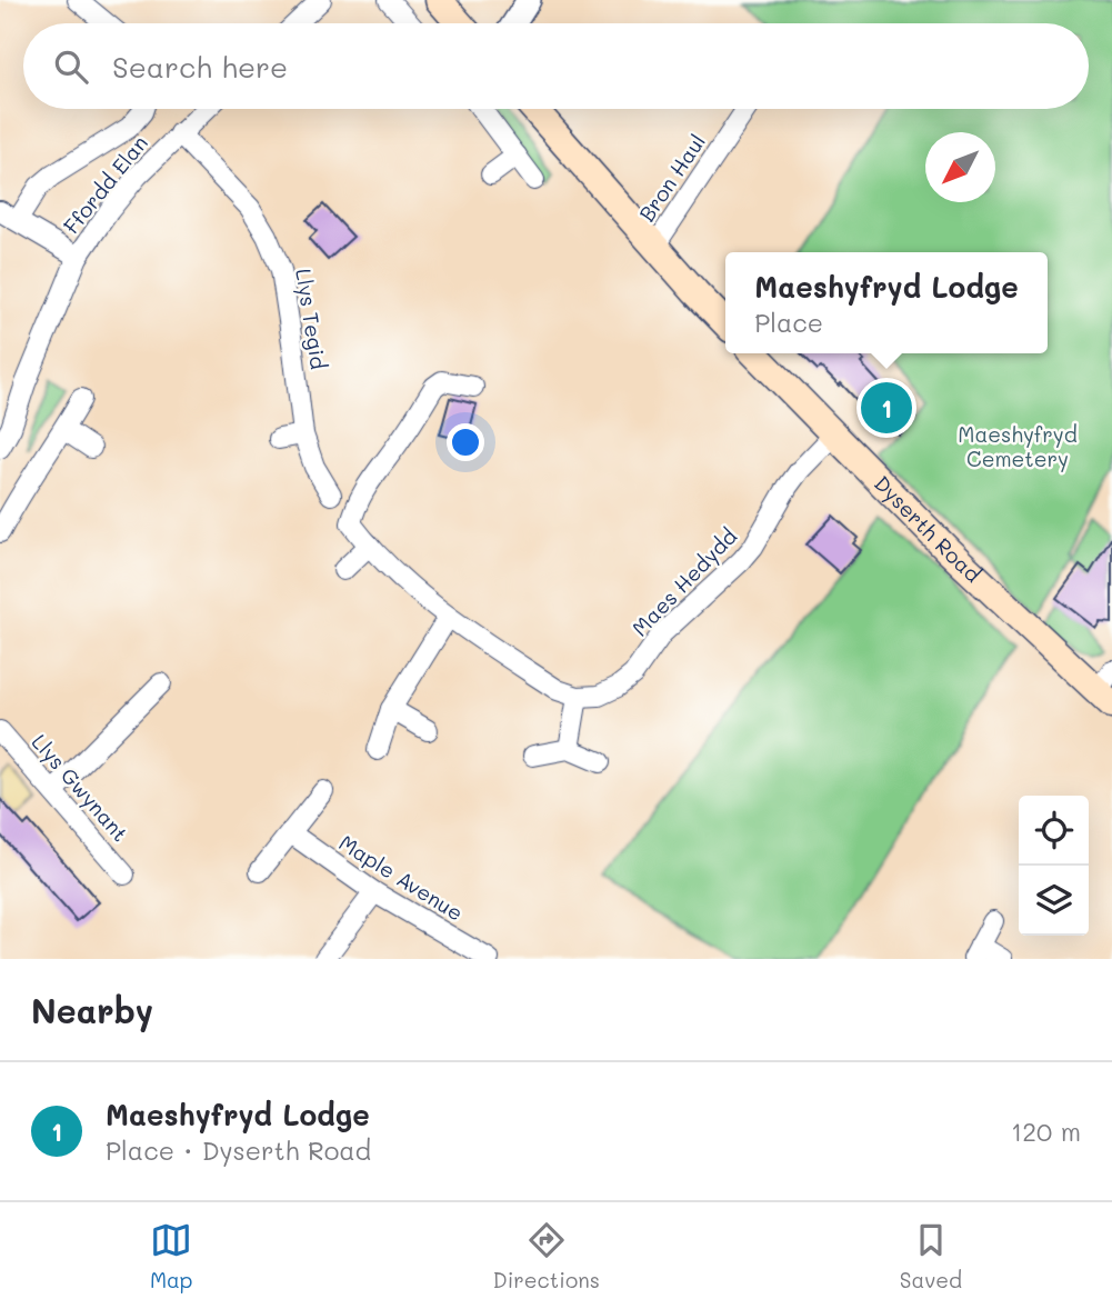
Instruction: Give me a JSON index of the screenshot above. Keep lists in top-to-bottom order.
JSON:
{
  "streets": {
    "main road": ["Dyserth Road"],
    "street": [
      "Bron Haul",
      "Ffordd Elan",
      "Llys Tegid",
      "Maes Hedydd",
      "Llys Gwynant",
      "Maple Avenue"
    ]
  },
  "crossings": [
    ["Ffordd Elan", "Llys Tegid"],
    ["Dyserth Road", "Maes Hedydd"]
  ],
  "parks": ["Maeshyfryd Cemetery"],
  "north": "bottom left",
  "page": {
    "search": "Search here",
    "popup": ["Maeshyfryd Lodge", "Place"],
    "pins": "1",
    "heading": "Nearby",
    "list": [
      {
        "mark": "1",
        "name": "Maeshyfryd Lodge",
        "note": "Place · Dyserth Road",
        "value": "120 m"
      }
    ],
    "nav": ["Map", "Directions", "Saved"]
  }
}
